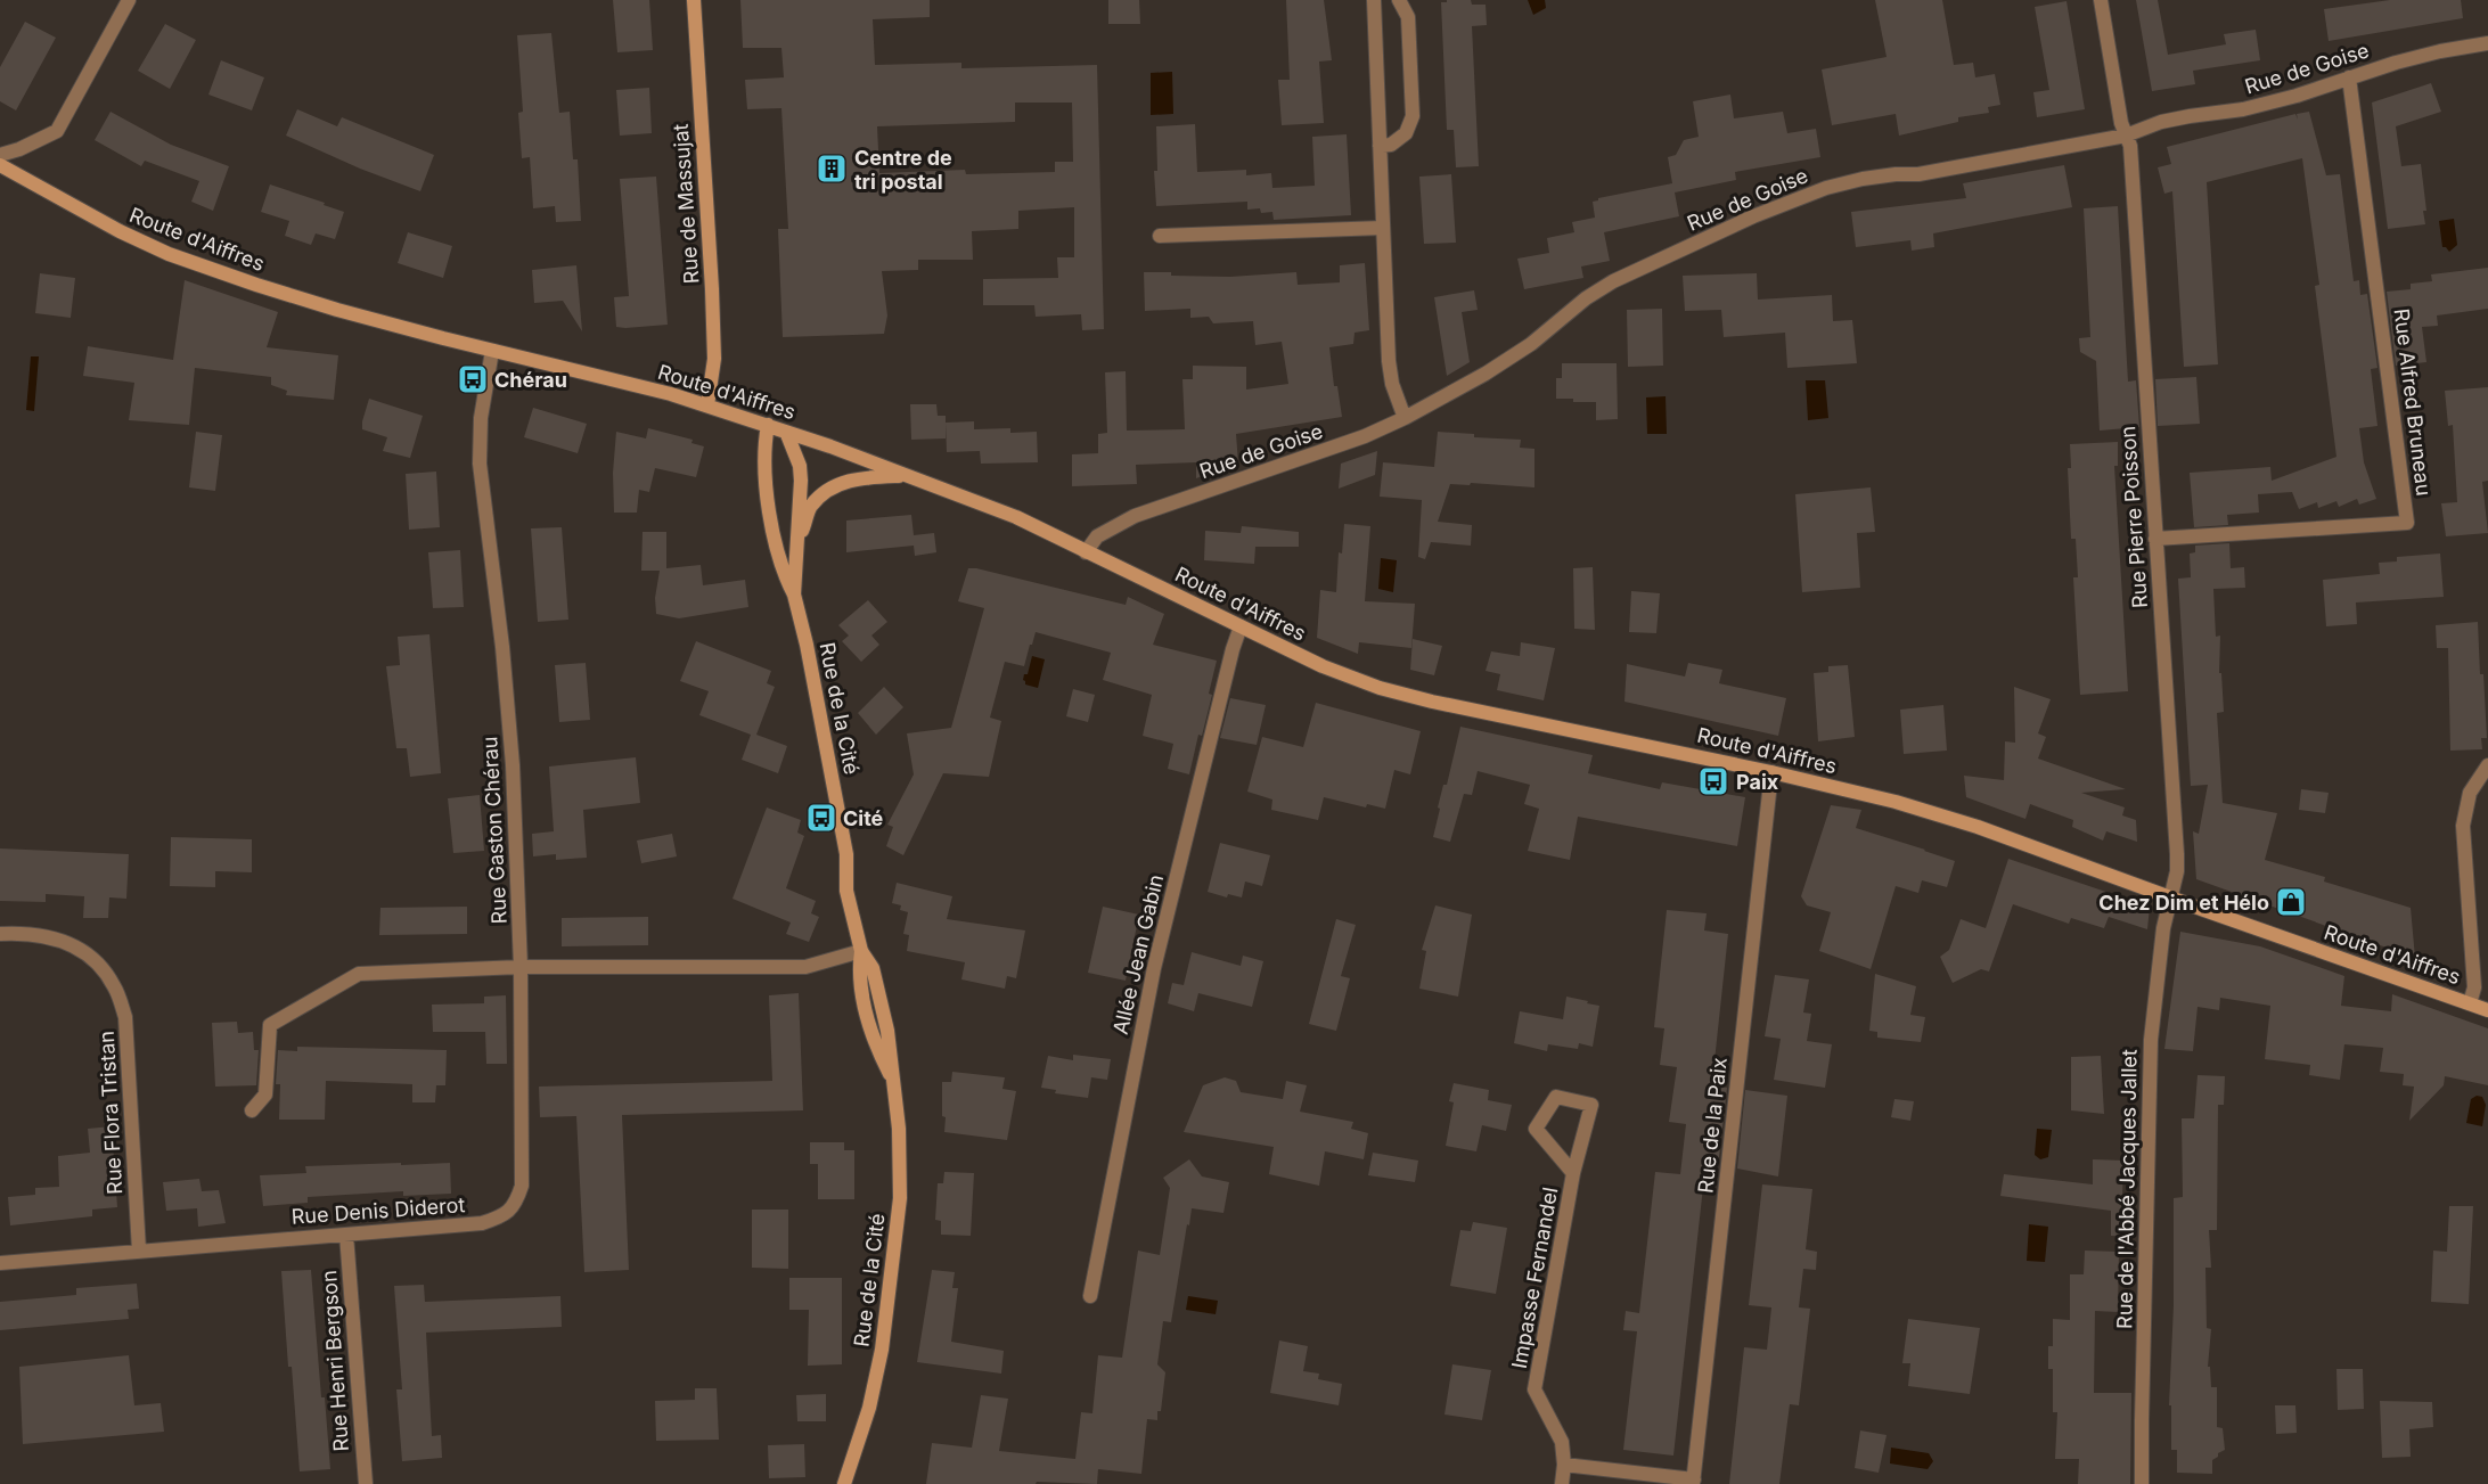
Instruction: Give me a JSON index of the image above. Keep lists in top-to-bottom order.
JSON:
{
  "streets": {
    "main road": ["Rue de Massujat", "Route d'Aiffres", "Rue de la Cité"],
    "street": [
      "Rue de Goise",
      "Rue Alfred Bruneau",
      "Rue Pierre Poisson",
      "Rue Gaston Chérau",
      "Allée Jean Gabin",
      "Rue Flora Tristan",
      "Rue de la Paix",
      "Rue de l'Abbé Jacques Jallet",
      "Rue Denis Diderot",
      "Impasse Fernandel",
      "Rue Henri Bergson"
    ]
  },
  "crossings": [
    ["Rue de Goise", "Route d'Aiffres"],
    ["Rue de Goise", "Rue Alfred Bruneau"],
    ["Rue de Goise", "Rue Pierre Poisson"],
    ["Rue de Massujat", "Route d'Aiffres"],
    ["Route d'Aiffres", "Rue Pierre Poisson"],
    ["Route d'Aiffres", "Rue de la Cité"],
    ["Route d'Aiffres", "Rue Gaston Chérau"],
    ["Route d'Aiffres", "Allée Jean Gabin"],
    ["Route d'Aiffres", "Rue de la Paix"],
    ["Route d'Aiffres", "Rue de l'Abbé Jacques Jallet"],
    ["Rue Alfred Bruneau", "Rue Pierre Poisson"],
    ["Rue Pierre Poisson", "Rue de l'Abbé Jacques Jallet"],
    ["Rue Gaston Chérau", "Rue Denis Diderot"],
    ["Rue Flora Tristan", "Rue Denis Diderot"],
    ["Rue Denis Diderot", "Rue Henri Bergson"]
  ],
  "places": {
    "building": ["Centre de tri postal"],
    "bus stop": ["Chérau", "Paix", "Cité"],
    "shop": ["Chez Dim et Hélo"]
  }
}
